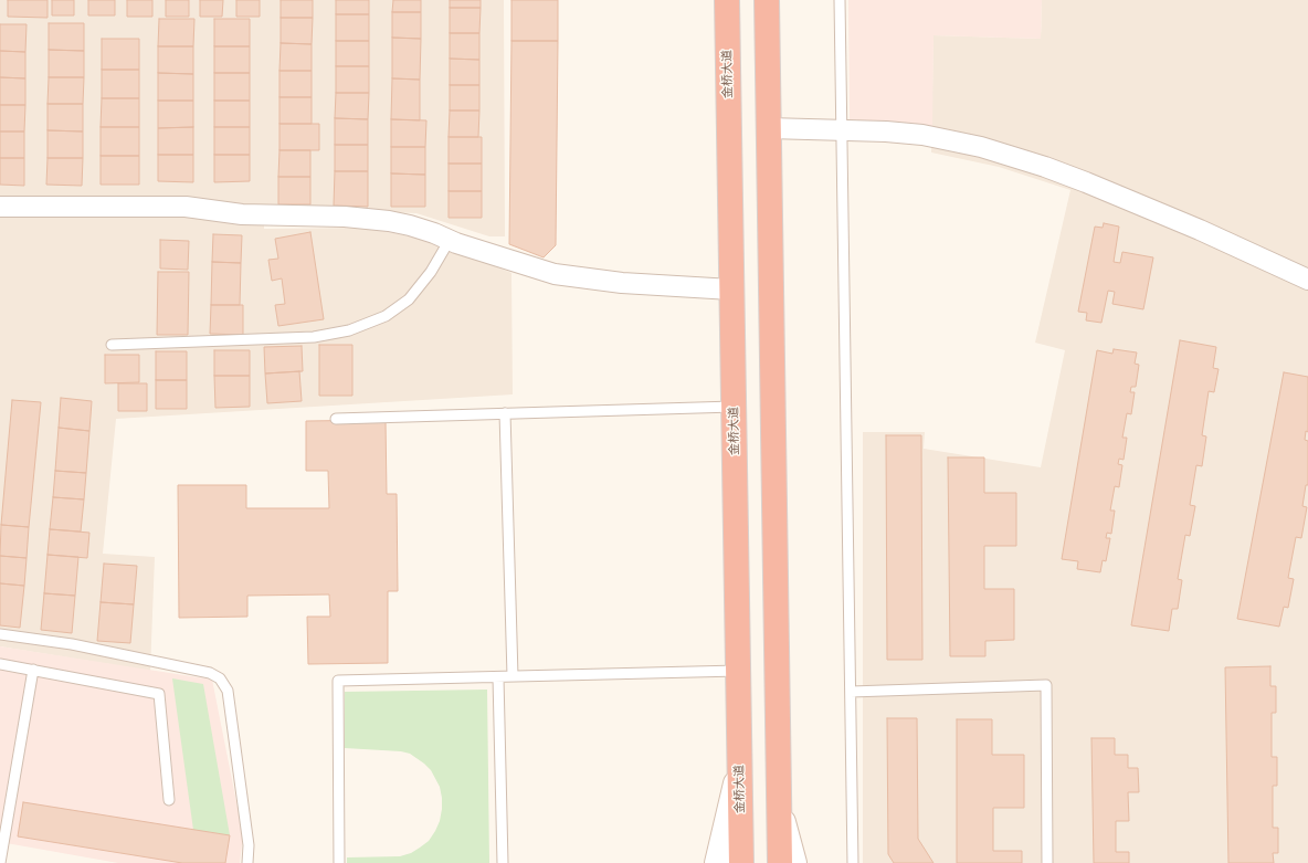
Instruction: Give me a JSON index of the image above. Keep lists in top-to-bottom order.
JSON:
{
  "streets": {
    "highway": ["金桥大道"]
  }
}
